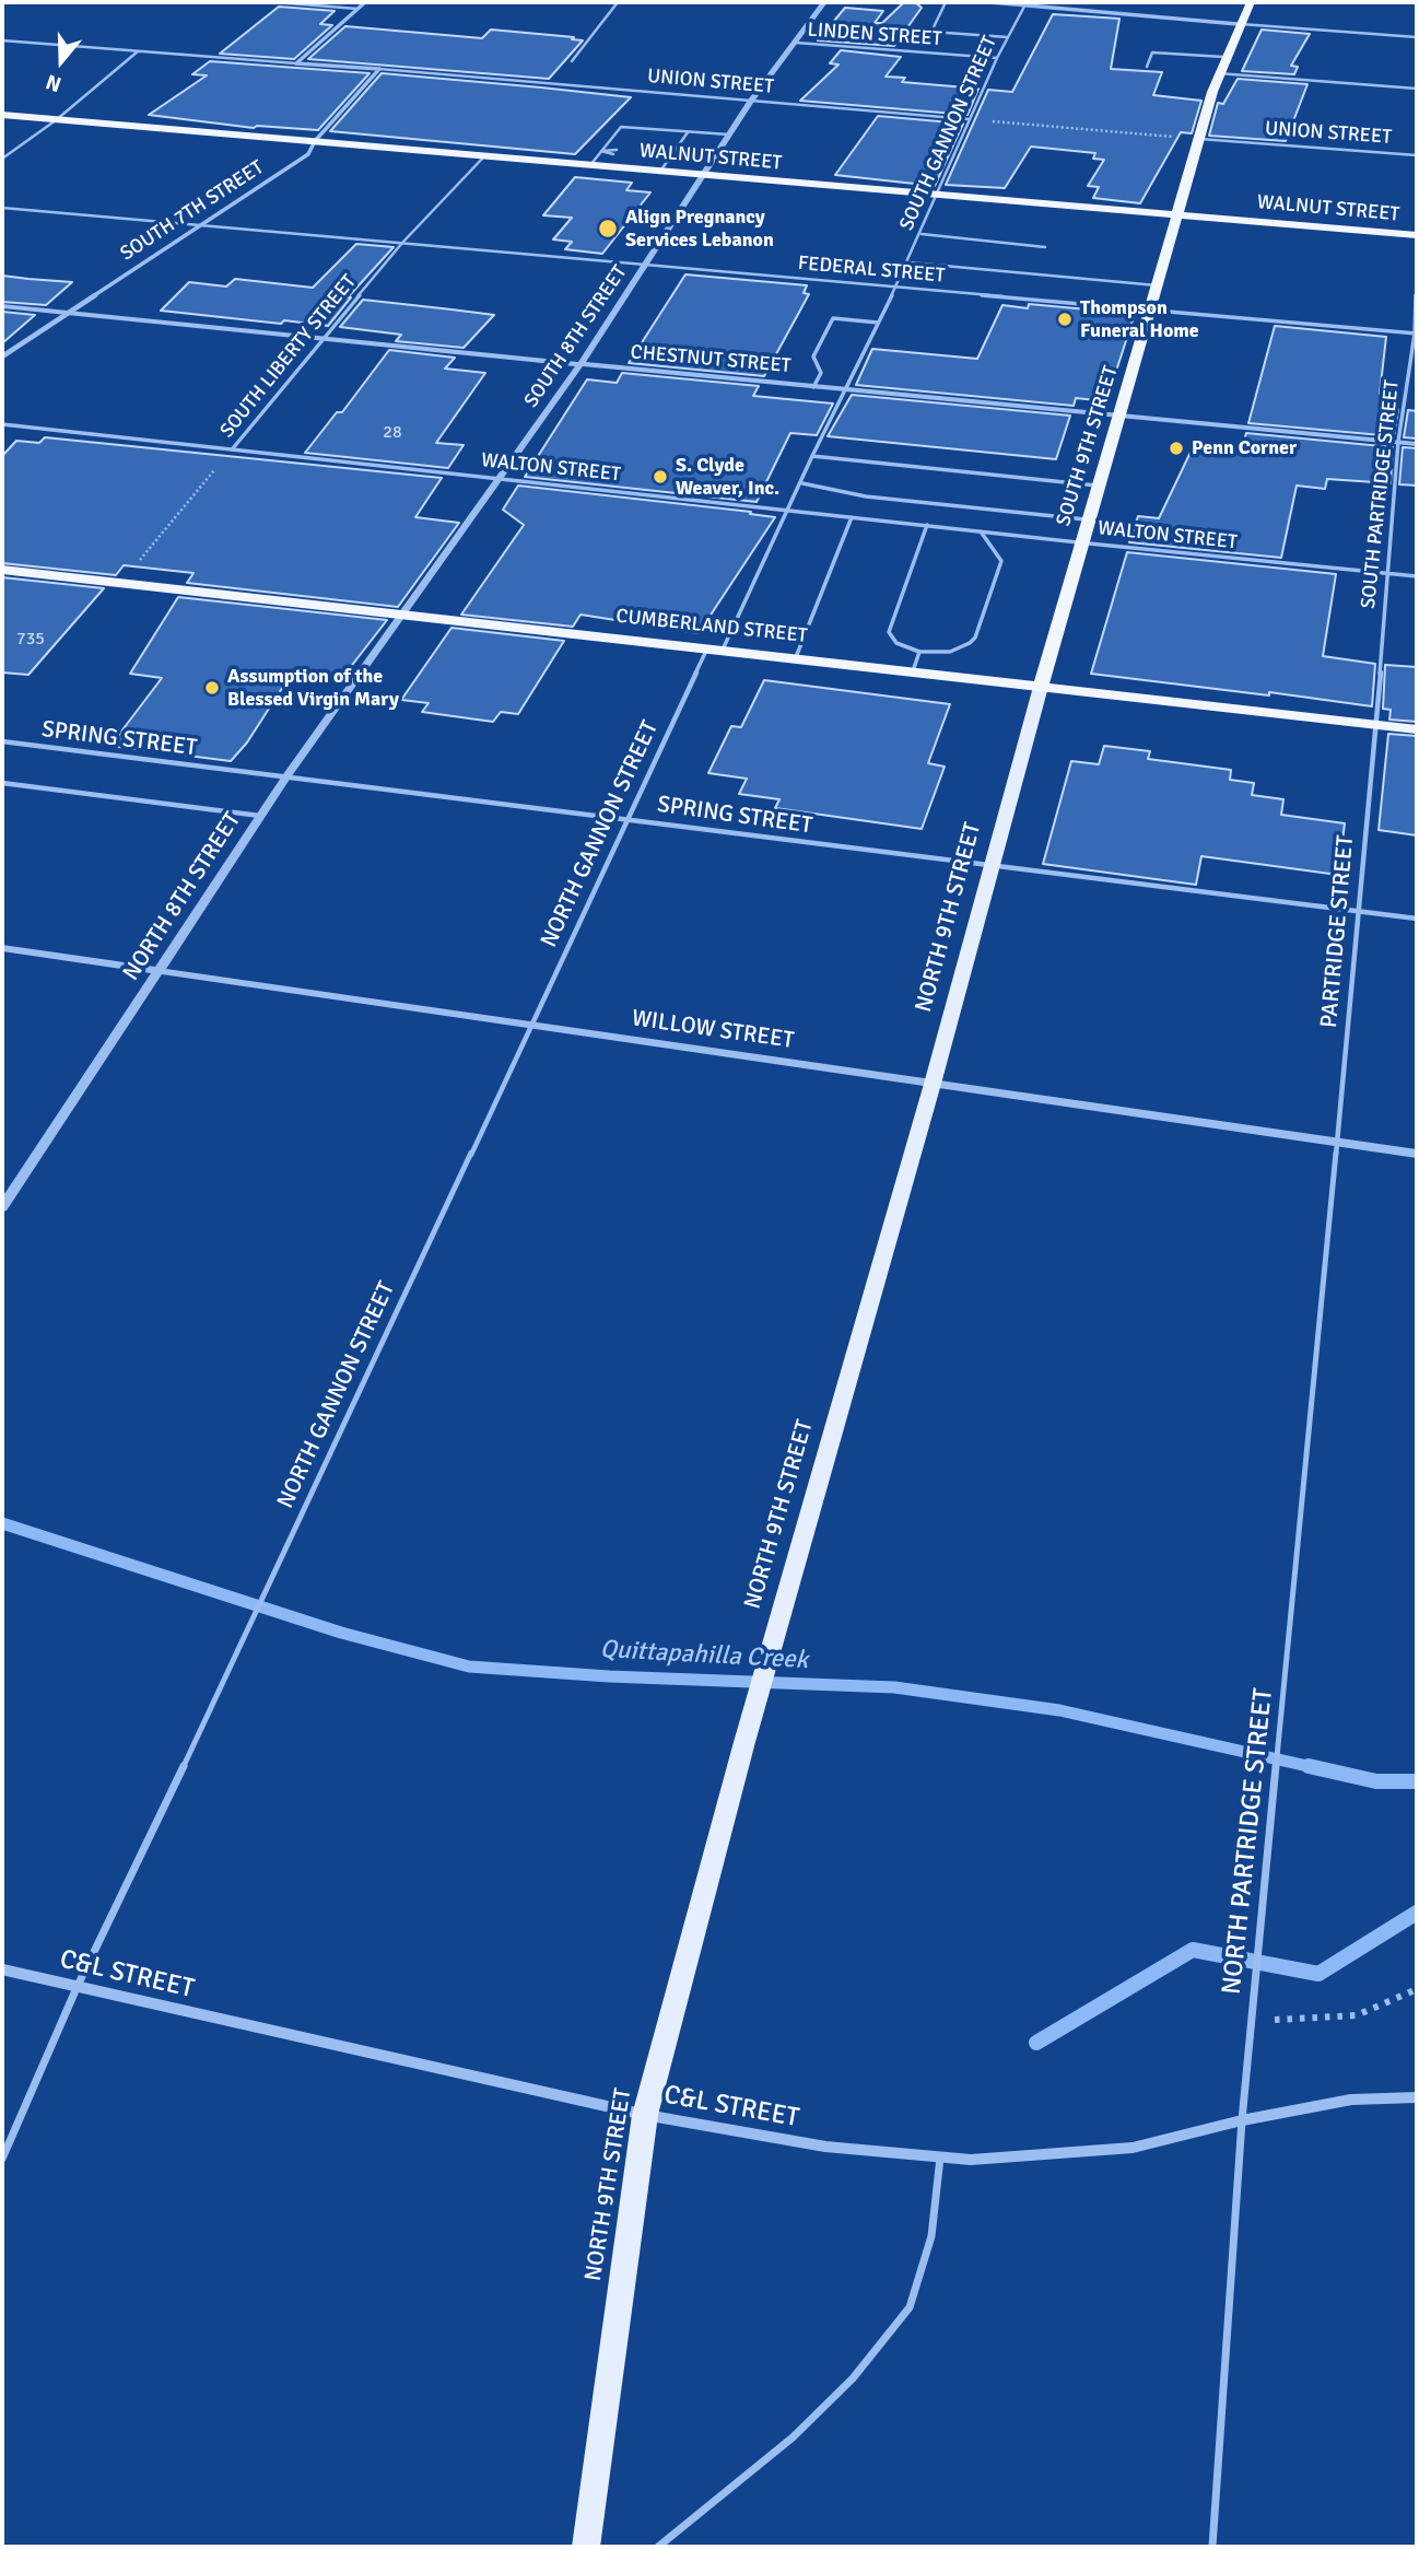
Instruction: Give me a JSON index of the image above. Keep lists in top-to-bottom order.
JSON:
{
  "streets": {
    "highway": ["WALNUT STREET", "SOUTH 9TH STREET", "CUMBERLAND STREET"],
    "main road": ["NORTH 9TH STREET"],
    "street": [
      "UNION STREET",
      "SOUTH 7TH STREET",
      "SOUTH 8TH STREET",
      "CHESTNUT STREET",
      "NORTH 8TH STREET",
      "WILLOW STREET",
      "C&L STREET"
    ],
    "lane": [
      "LINDEN STREET",
      "SOUTH GANNON STREET",
      "FEDERAL STREET",
      "SOUTH LIBERTY STREET",
      "WALTON STREET",
      "SOUTH PARTRIDGE STREET",
      "SPRING STREET",
      "NORTH GANNON STREET",
      "PARTRIDGE STREET",
      "NORTH PARTRIDGE STREET"
    ]
  },
  "crossings": [
    ["LINDEN STREET", "SOUTH GANNON STREET"],
    ["LINDEN STREET", "SOUTH 8TH STREET"],
    ["UNION STREET", "SOUTH GANNON STREET"],
    ["UNION STREET", "SOUTH 7TH STREET"],
    ["UNION STREET", "SOUTH 8TH STREET"],
    ["UNION STREET", "SOUTH 9TH STREET"],
    ["SOUTH GANNON STREET", "WALNUT STREET"],
    ["SOUTH GANNON STREET", "FEDERAL STREET"],
    ["SOUTH GANNON STREET", "CHESTNUT STREET"],
    ["SOUTH GANNON STREET", "WALTON STREET"],
    ["SOUTH GANNON STREET", "CUMBERLAND STREET"],
    ["SOUTH GANNON STREET", "NORTH GANNON STREET"],
    ["WALNUT STREET", "SOUTH 7TH STREET"],
    ["WALNUT STREET", "SOUTH 8TH STREET"],
    ["WALNUT STREET", "SOUTH LIBERTY STREET"],
    ["WALNUT STREET", "SOUTH 9TH STREET"],
    ["SOUTH 7TH STREET", "FEDERAL STREET"],
    ["SOUTH 7TH STREET", "CHESTNUT STREET"],
    ["FEDERAL STREET", "SOUTH 8TH STREET"],
    ["FEDERAL STREET", "SOUTH LIBERTY STREET"],
    ["FEDERAL STREET", "SOUTH 9TH STREET"],
    ["FEDERAL STREET", "SOUTH PARTRIDGE STREET"],
    ["SOUTH 8TH STREET", "CHESTNUT STREET"],
    ["SOUTH 8TH STREET", "WALTON STREET"],
    ["SOUTH 8TH STREET", "CUMBERLAND STREET"],
    ["SOUTH 8TH STREET", "NORTH 8TH STREET"],
    ["SOUTH LIBERTY STREET", "CHESTNUT STREET"],
    ["SOUTH LIBERTY STREET", "WALTON STREET"],
    ["SOUTH LIBERTY STREET", "CUMBERLAND STREET"],
    ["CHESTNUT STREET", "SOUTH 9TH STREET"],
    ["CHESTNUT STREET", "SOUTH PARTRIDGE STREET"],
    ["SOUTH 9TH STREET", "WALTON STREET"],
    ["SOUTH 9TH STREET", "CUMBERLAND STREET"],
    ["SOUTH 9TH STREET", "NORTH 9TH STREET"],
    ["WALTON STREET", "SOUTH PARTRIDGE STREET"],
    ["SOUTH PARTRIDGE STREET", "CUMBERLAND STREET"],
    ["SOUTH PARTRIDGE STREET", "PARTRIDGE STREET"],
    ["CUMBERLAND STREET", "NORTH GANNON STREET"],
    ["CUMBERLAND STREET", "NORTH 8TH STREET"],
    ["CUMBERLAND STREET", "NORTH 9TH STREET"],
    ["CUMBERLAND STREET", "PARTRIDGE STREET"],
    ["SPRING STREET", "NORTH GANNON STREET"],
    ["SPRING STREET", "NORTH 8TH STREET"],
    ["SPRING STREET", "NORTH 9TH STREET"],
    ["SPRING STREET", "PARTRIDGE STREET"],
    ["NORTH GANNON STREET", "WILLOW STREET"],
    ["NORTH GANNON STREET", "C&L STREET"],
    ["NORTH 8TH STREET", "WILLOW STREET"],
    ["NORTH 9TH STREET", "WILLOW STREET"],
    ["NORTH 9TH STREET", "C&L STREET"],
    ["PARTRIDGE STREET", "WILLOW STREET"],
    ["PARTRIDGE STREET", "NORTH PARTRIDGE STREET"],
    ["WILLOW STREET", "NORTH PARTRIDGE STREET"],
    ["NORTH PARTRIDGE STREET", "C&L STREET"]
  ],
  "water": ["Quittapahilla Creek"],
  "places": [
    "Align Pregnancy Services Lebanon",
    "Thompson Funeral Home",
    "Penn Corner",
    "S. Clyde Weaver, Inc.",
    "Assumption of the Blessed Virgin Mary"
  ],
  "house_numbers": ["28", "735"],
  "north": "bottom"
}
